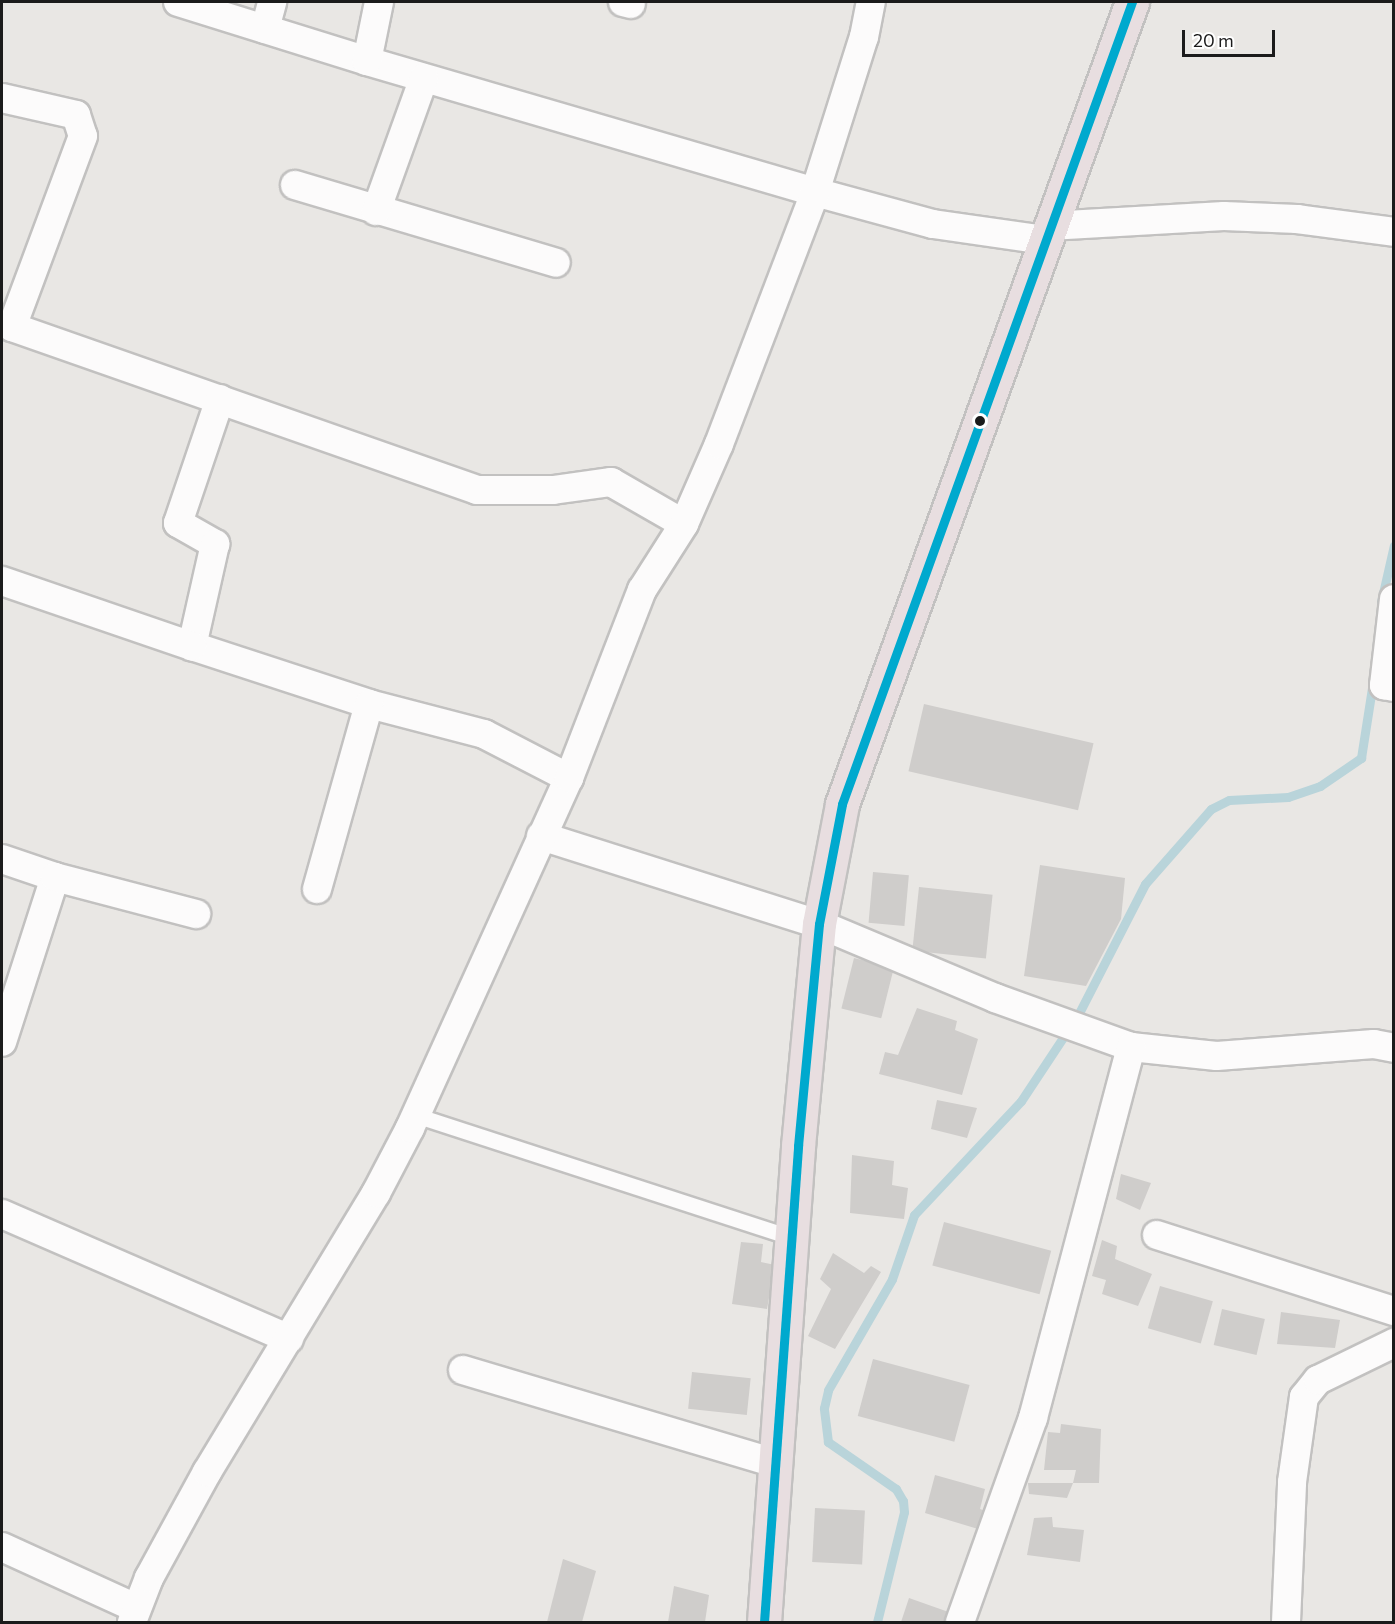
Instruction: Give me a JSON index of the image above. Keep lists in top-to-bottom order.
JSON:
{
  "scale_bar": "20 m"
}
